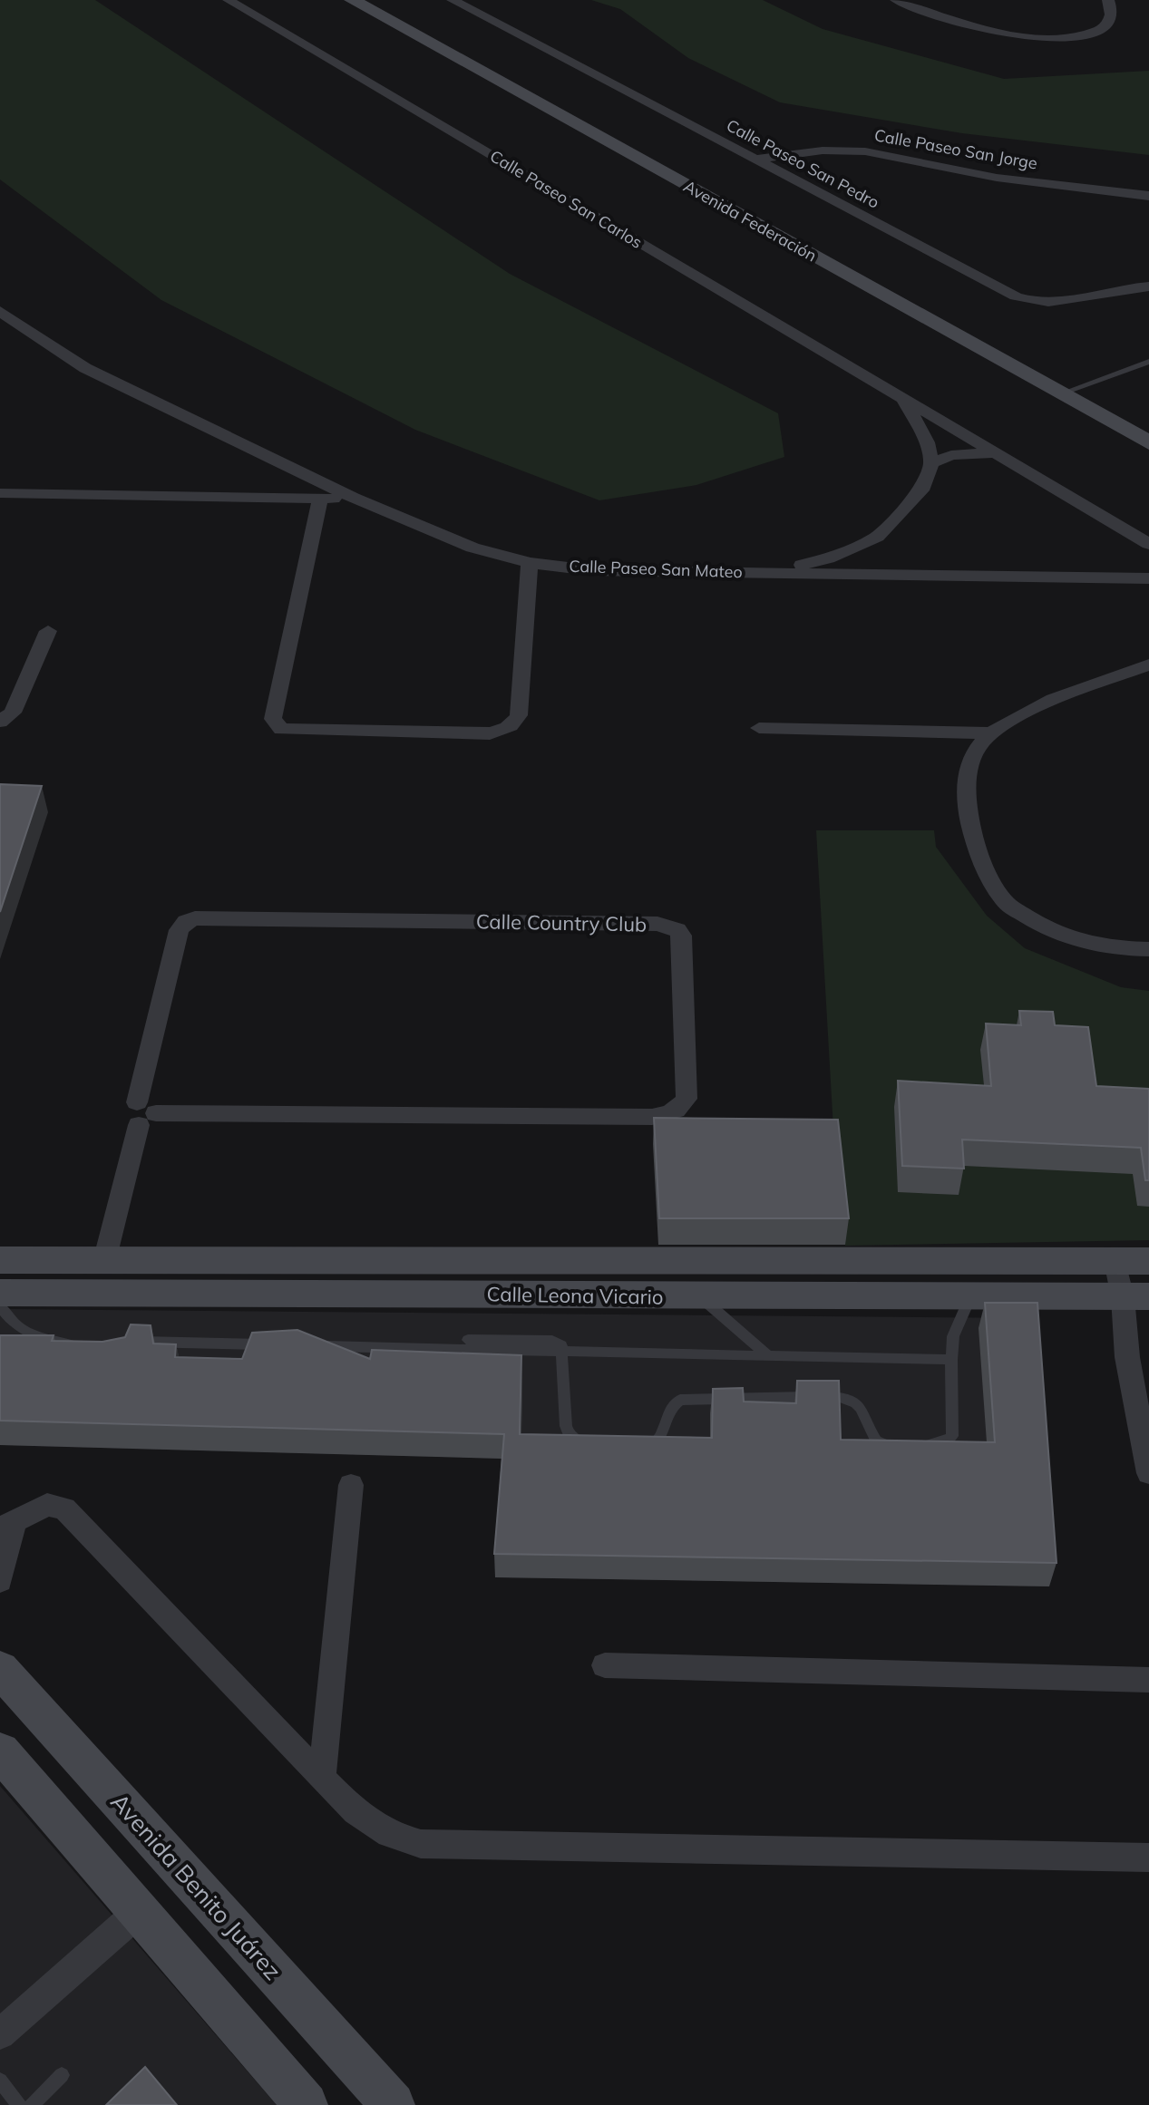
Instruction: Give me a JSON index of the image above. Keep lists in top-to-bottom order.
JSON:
{
  "streets": {
    "main road": ["Avenida Federación", "Calle Leona Vicario", "Avenida Benito Juárez"],
    "street": [
      "Calle Paseo San Jorge",
      "Calle Paseo San Pedro",
      "Calle Paseo San Carlos",
      "Calle Paseo San Mateo",
      "Calle Country Club"
    ]
  },
  "crossings": [
    ["Calle Paseo San Jorge", "Calle Paseo San Pedro"],
    ["Calle Country Club", "Calle Leona Vicario"]
  ]
}
